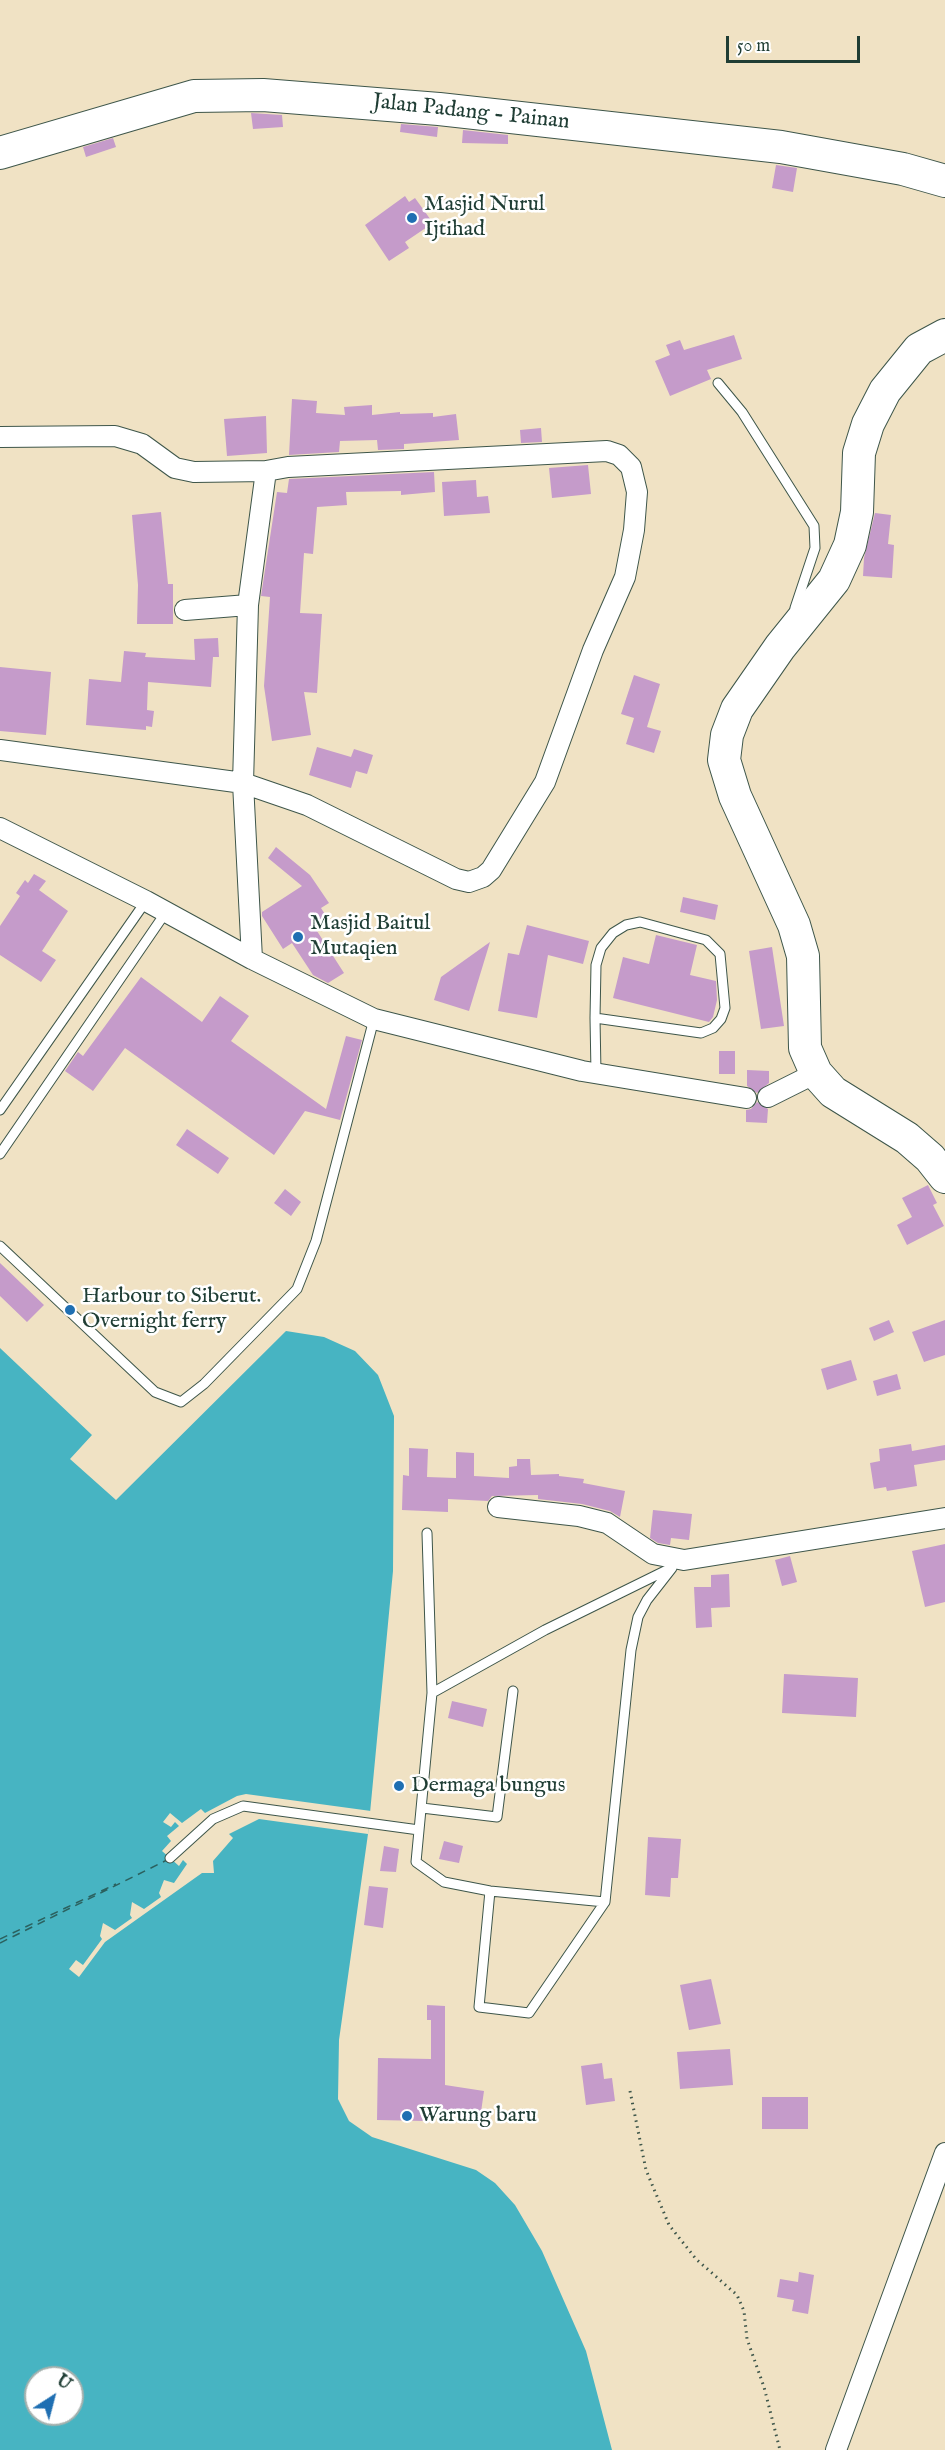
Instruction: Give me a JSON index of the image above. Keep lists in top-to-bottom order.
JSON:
{
  "streets": {
    "highway": ["Jalan Padang - Painan"]
  },
  "places": [
    "Masjid Nurul Ijtihad",
    "Masjid Baitul Mutaqien",
    "Harbour to Siberut. Overnight ferry",
    "Dermaga bungus",
    "Warung baru"
  ],
  "scale_bar": "50 m",
  "north": "top right"
}
